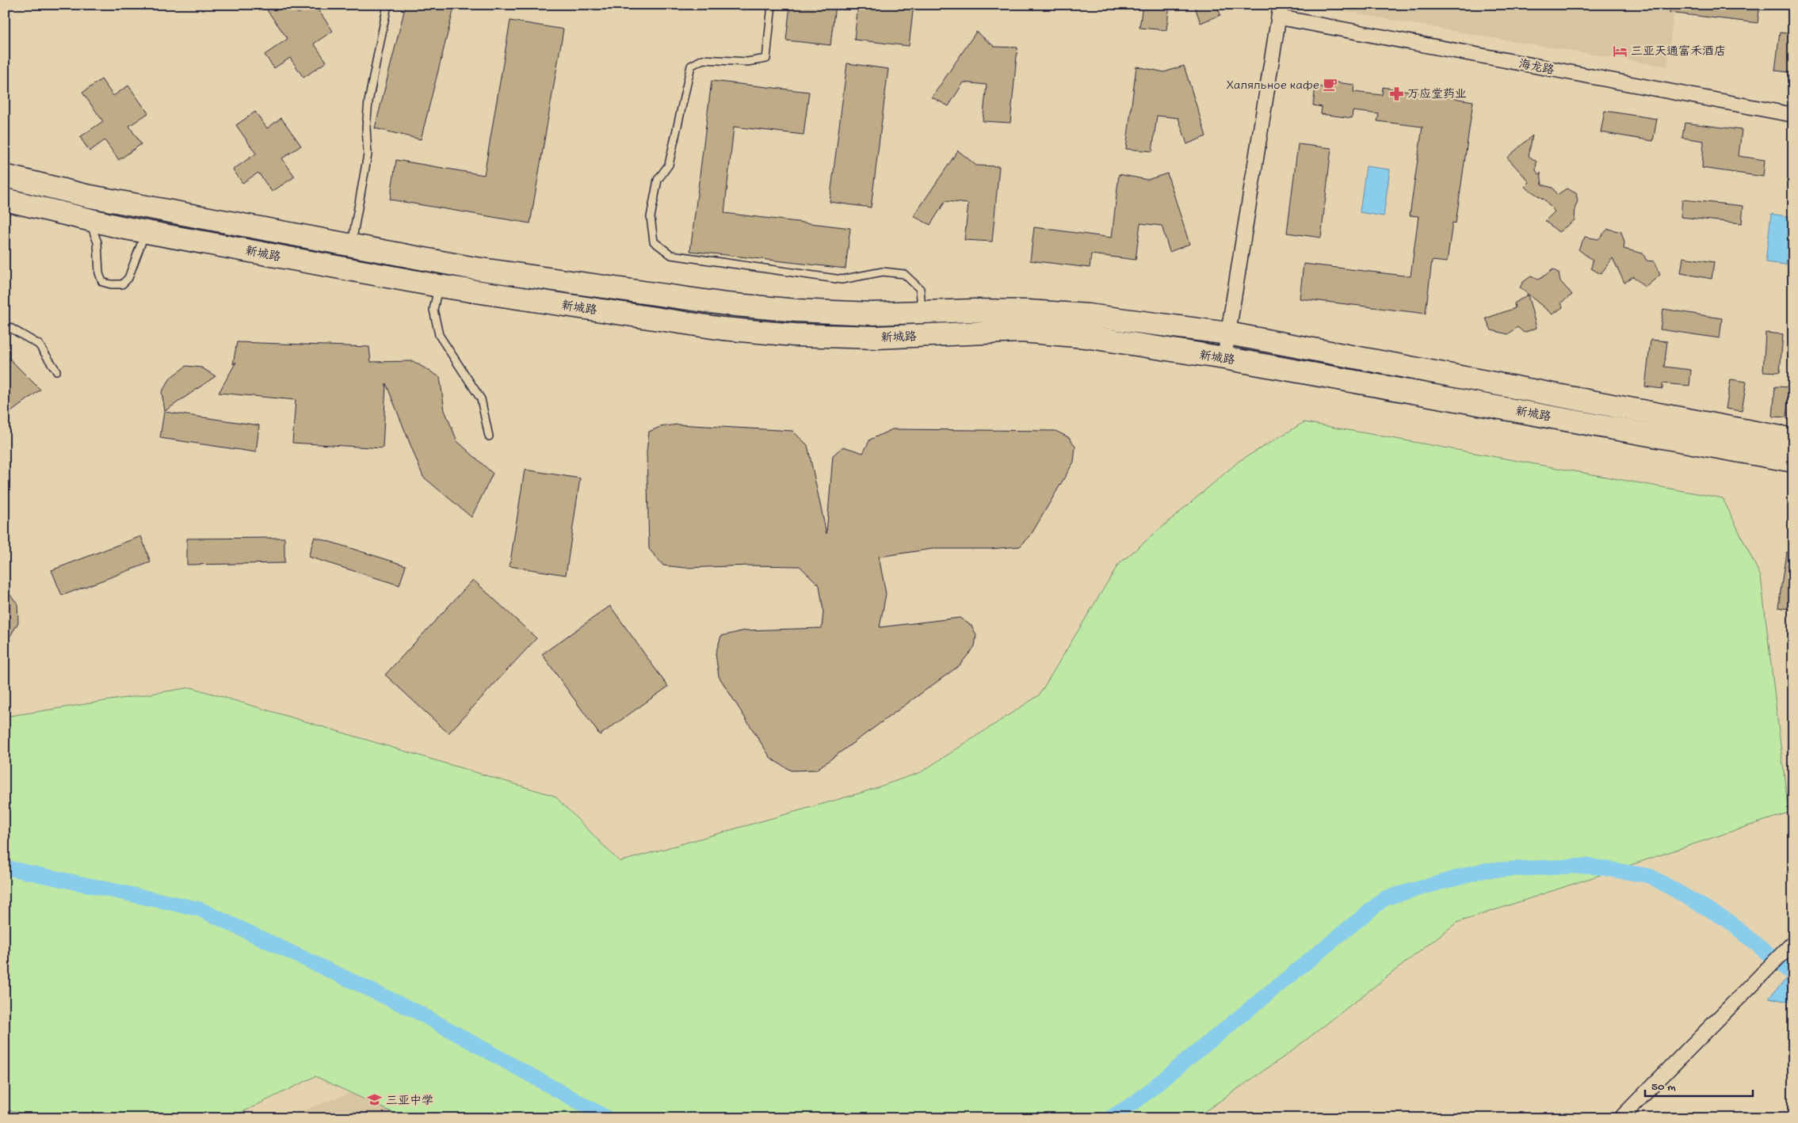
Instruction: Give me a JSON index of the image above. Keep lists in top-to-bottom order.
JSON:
{
  "streets": {
    "main road": ["新城路"],
    "street": ["海龙路"]
  },
  "places": {
    "hotel": ["三亚天通富禾酒店"],
    "cafe": ["Халяльное кафе"],
    "pharmacy": ["万应堂药业"],
    "school or university": ["三亚中学"]
  },
  "scale_bar": "50 m"
}
